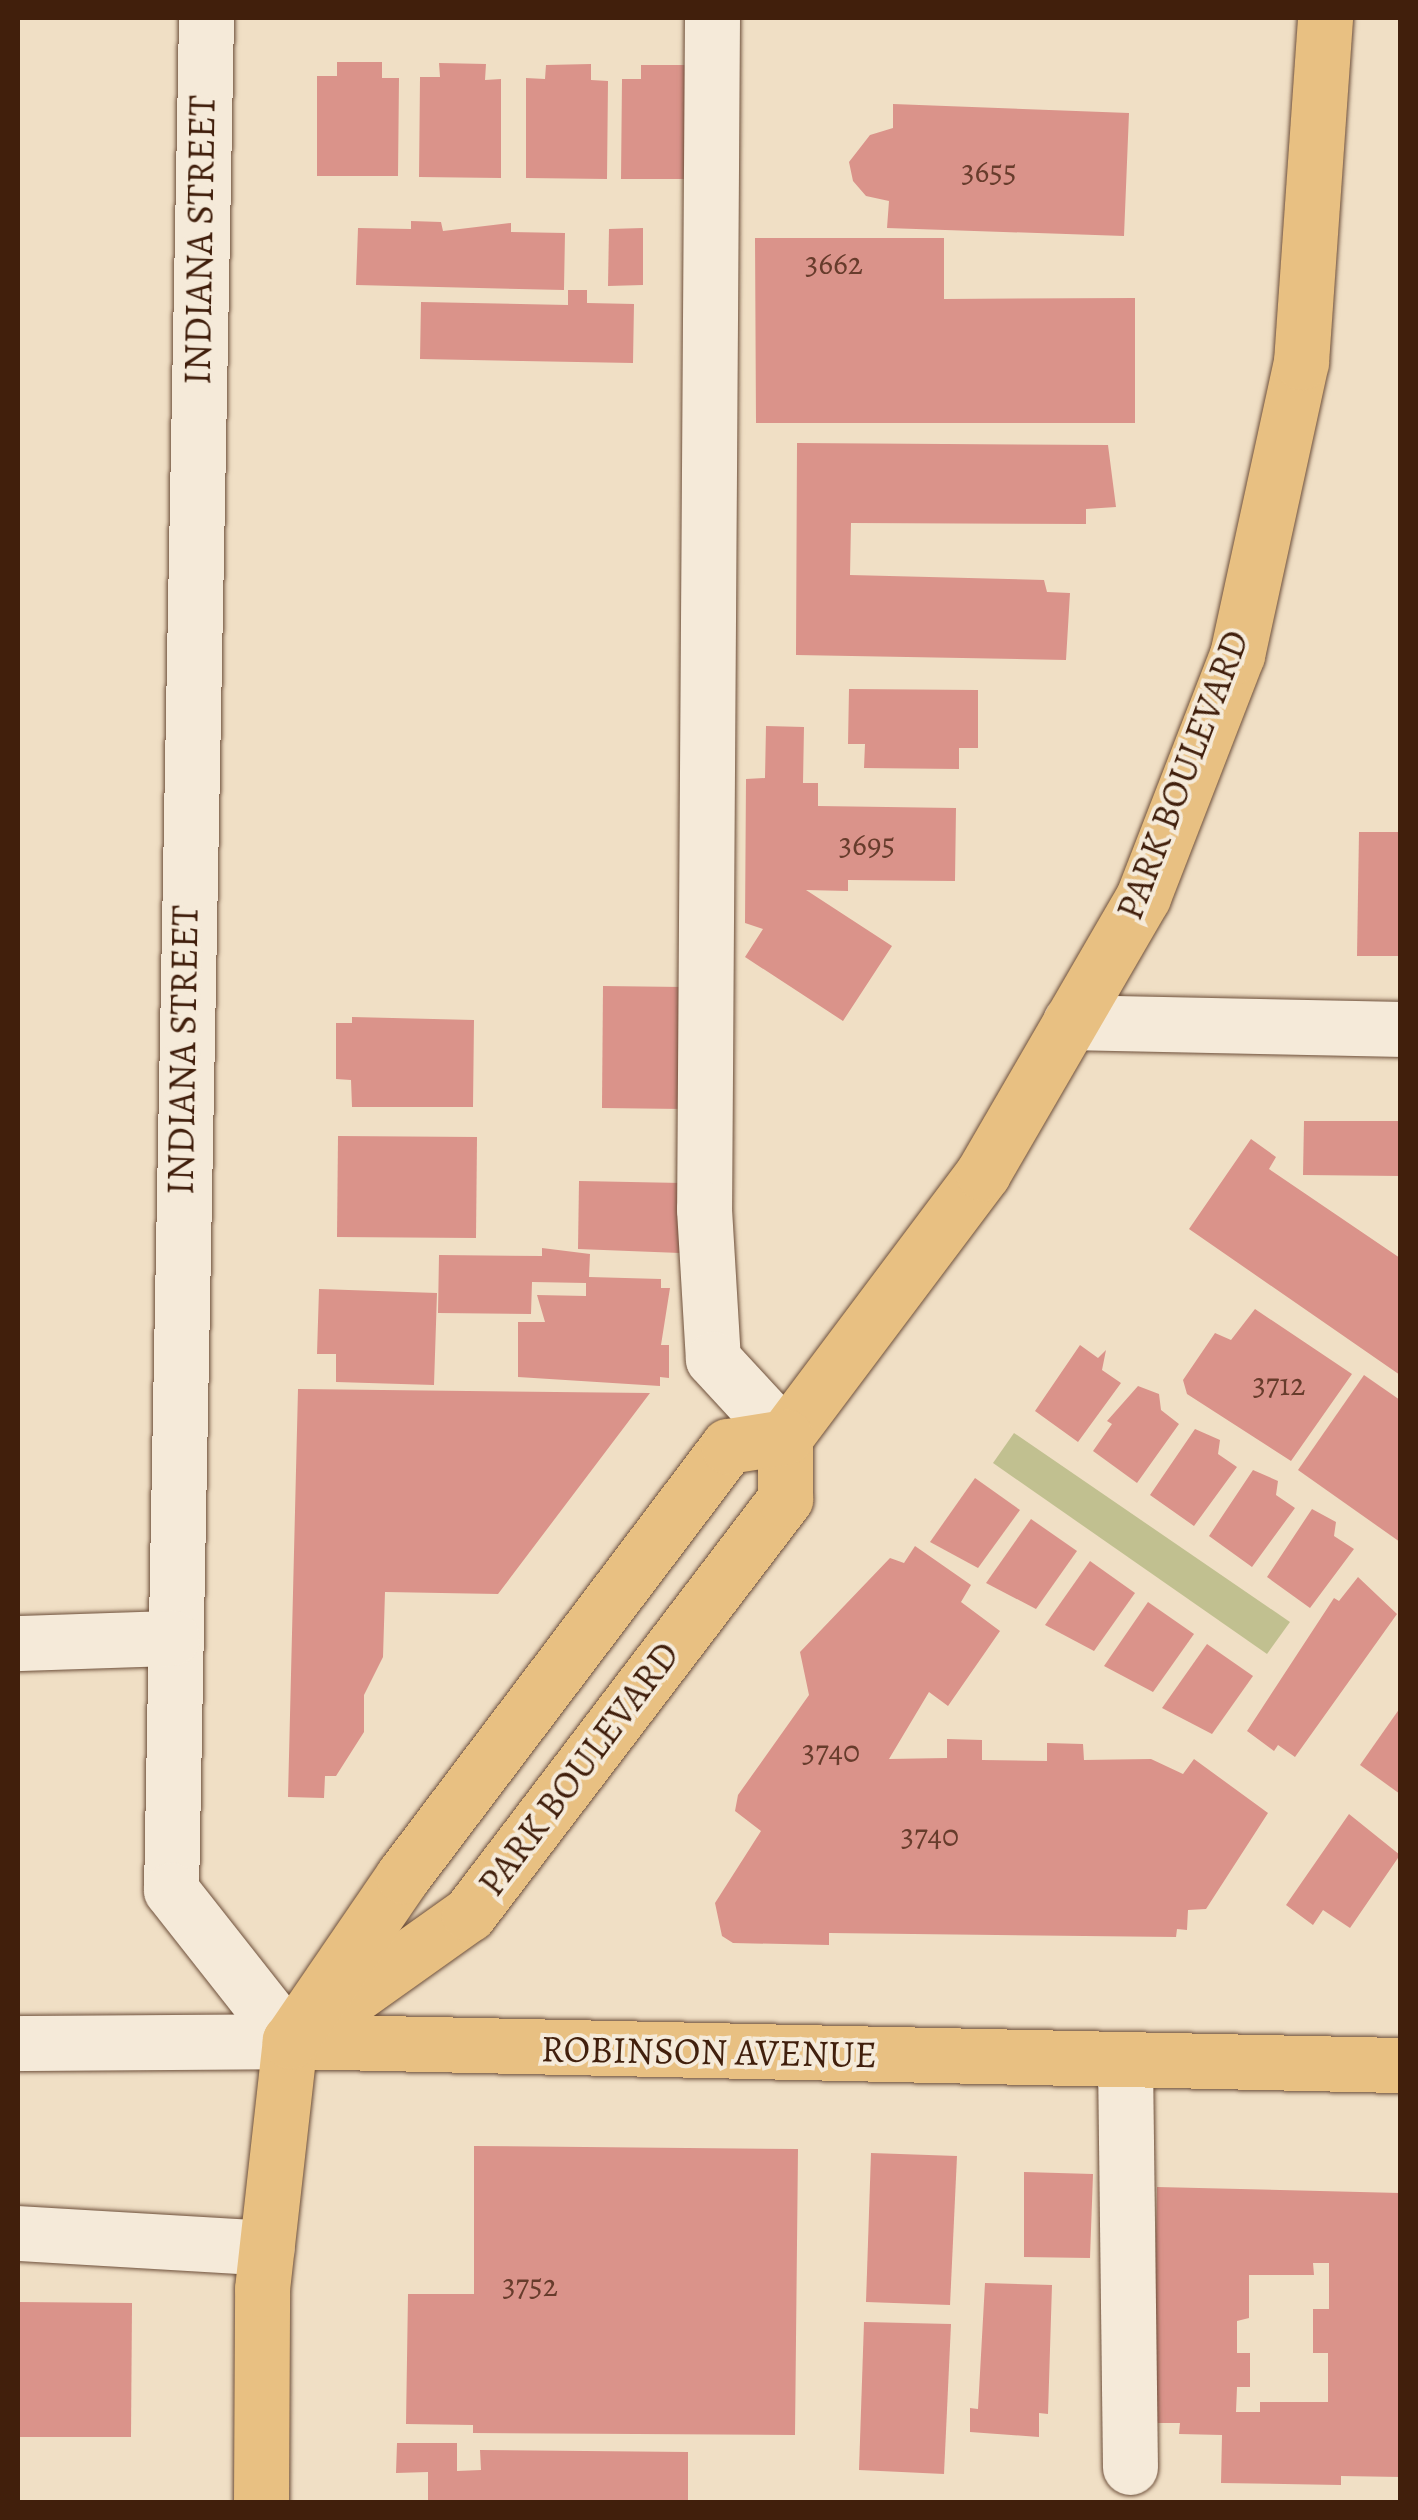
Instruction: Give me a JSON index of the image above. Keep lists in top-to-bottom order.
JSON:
{
  "streets": {
    "main road": ["PARK BOULEVARD", "ROBINSON AVENUE"],
    "street": ["INDIANA STREET"]
  },
  "crossings": [
    ["INDIANA STREET", "PARK BOULEVARD"],
    ["INDIANA STREET", "ROBINSON AVENUE"],
    ["PARK BOULEVARD", "ROBINSON AVENUE"]
  ],
  "house_numbers": [
    "3655",
    "3662",
    "3695",
    "3712",
    "3740",
    "3740",
    "3752"
  ]
}
